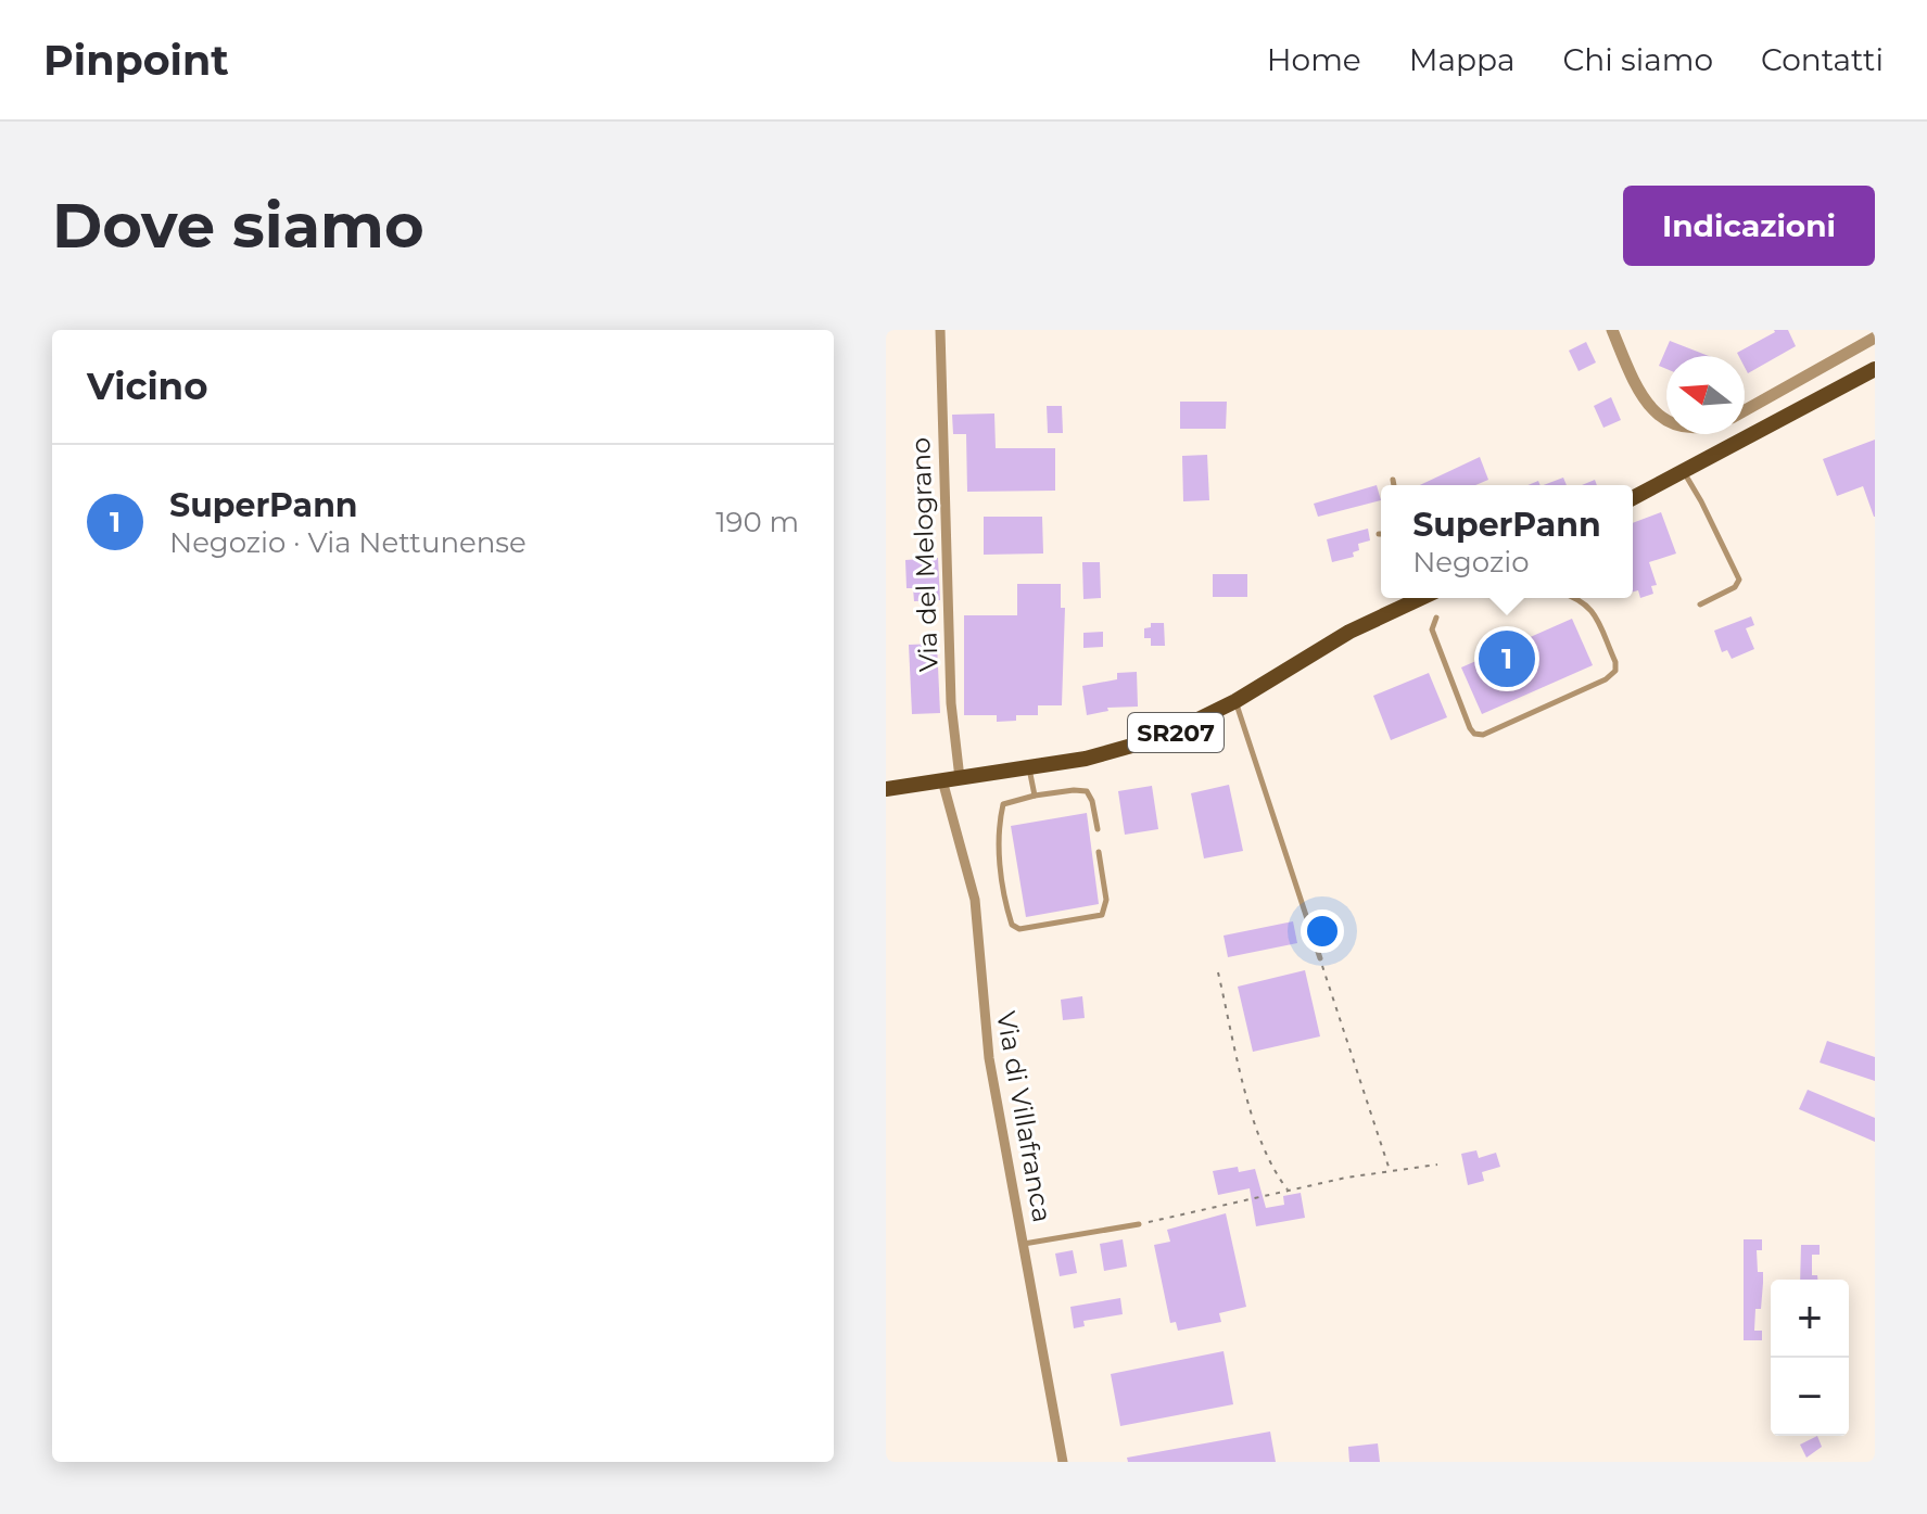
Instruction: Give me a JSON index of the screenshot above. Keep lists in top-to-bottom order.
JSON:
{
  "streets": {
    "main road": ["SR207"],
    "street": ["Via del Melograno", "Via di Villafranca"]
  },
  "crossings": [
    ["Via del Melograno", "SR207"],
    ["SR207", "Via di Villafranca"]
  ],
  "north": "left",
  "page": {
    "header": "Pinpoint",
    "nav": [
      "Home",
      "Mappa",
      "Chi siamo",
      "Contatti"
    ],
    "buttons": "Indicazioni",
    "title": "Dove siamo",
    "heading": "Vicino",
    "list": [
      {
        "mark": "1",
        "name": "SuperPann",
        "note": "Negozio · Via Nettunense",
        "value": "190 m"
      }
    ],
    "popup": ["SuperPann", "Negozio"],
    "pins": "1",
    "map_buttons": ["+", "−"]
  }
}
